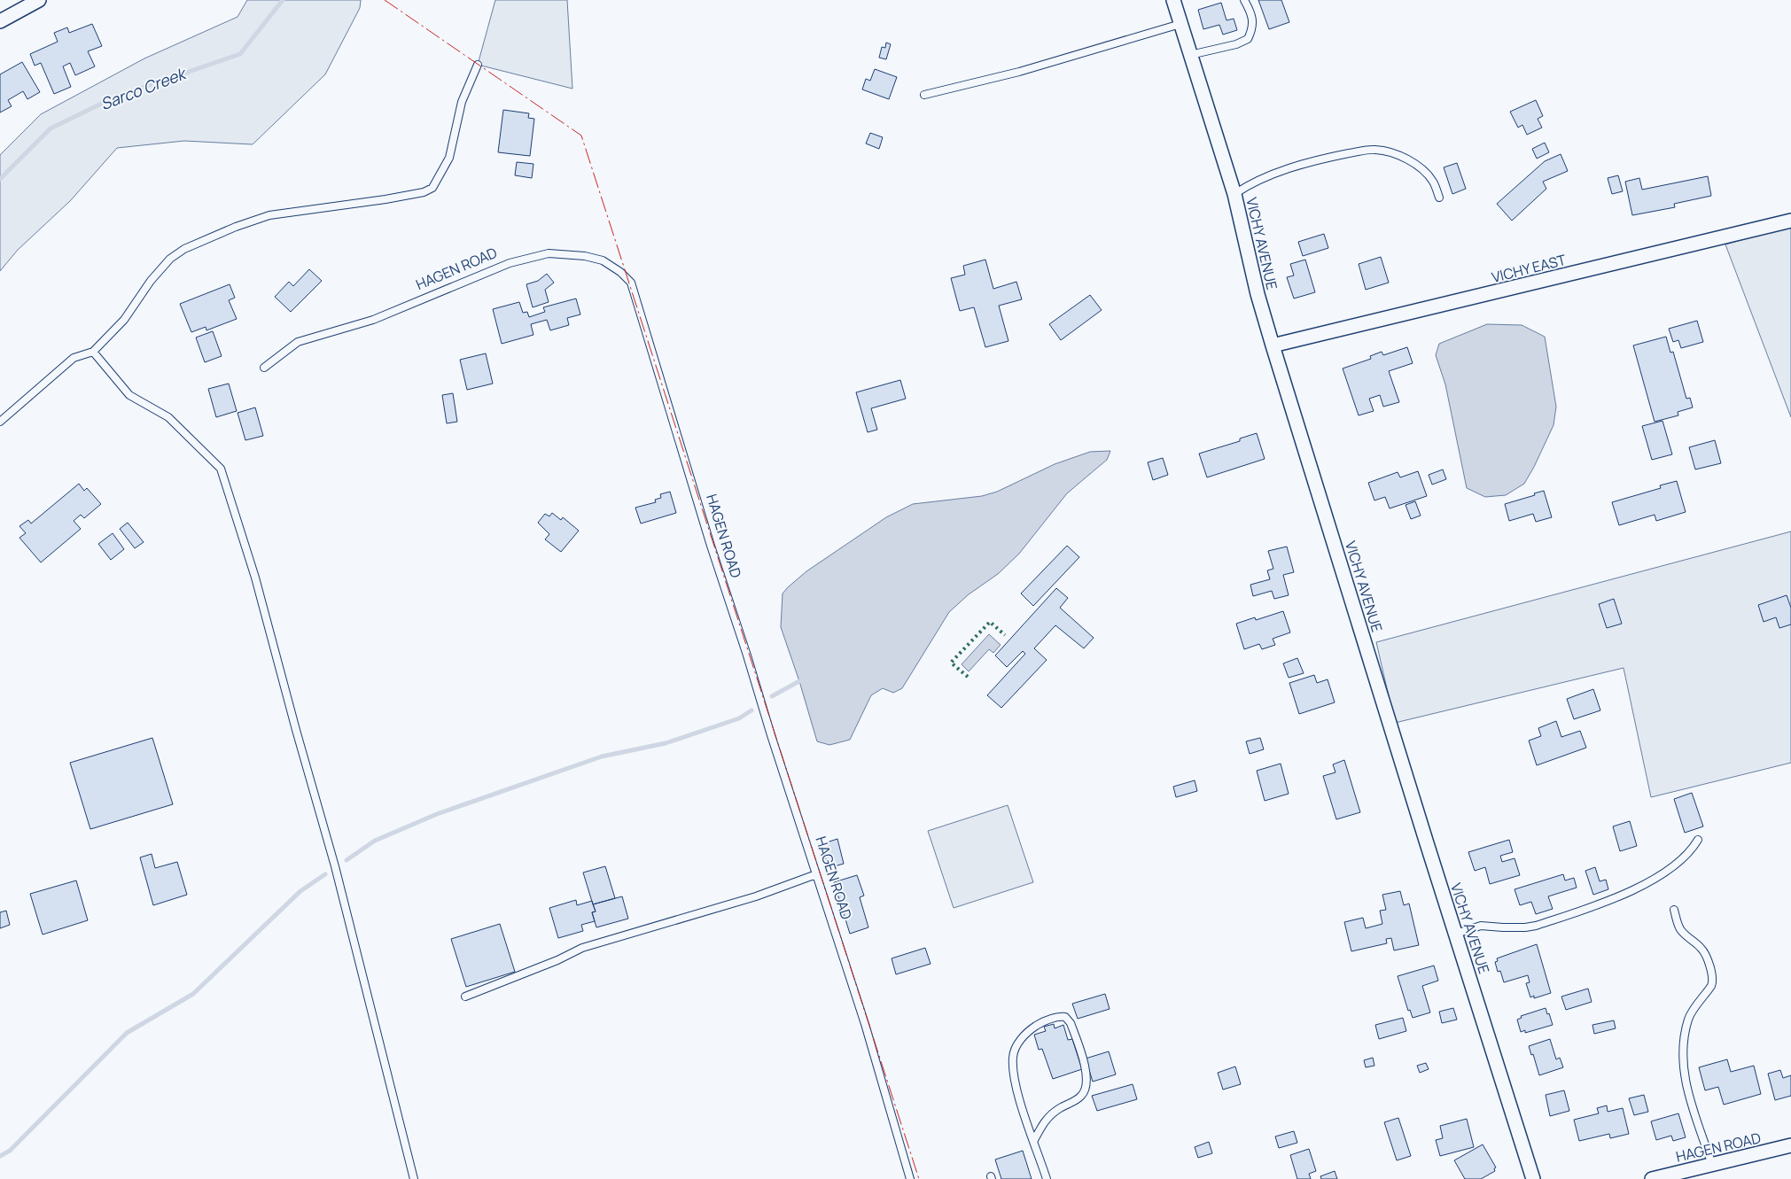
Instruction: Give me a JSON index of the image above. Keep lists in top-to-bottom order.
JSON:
{
  "streets": {
    "street": ["VICHY AVENUE", "HAGEN ROAD", "VICHY EAST"]
  },
  "crossings": [
    ["VICHY AVENUE", "VICHY EAST"]
  ],
  "water": ["Sarco Creek"]
}
